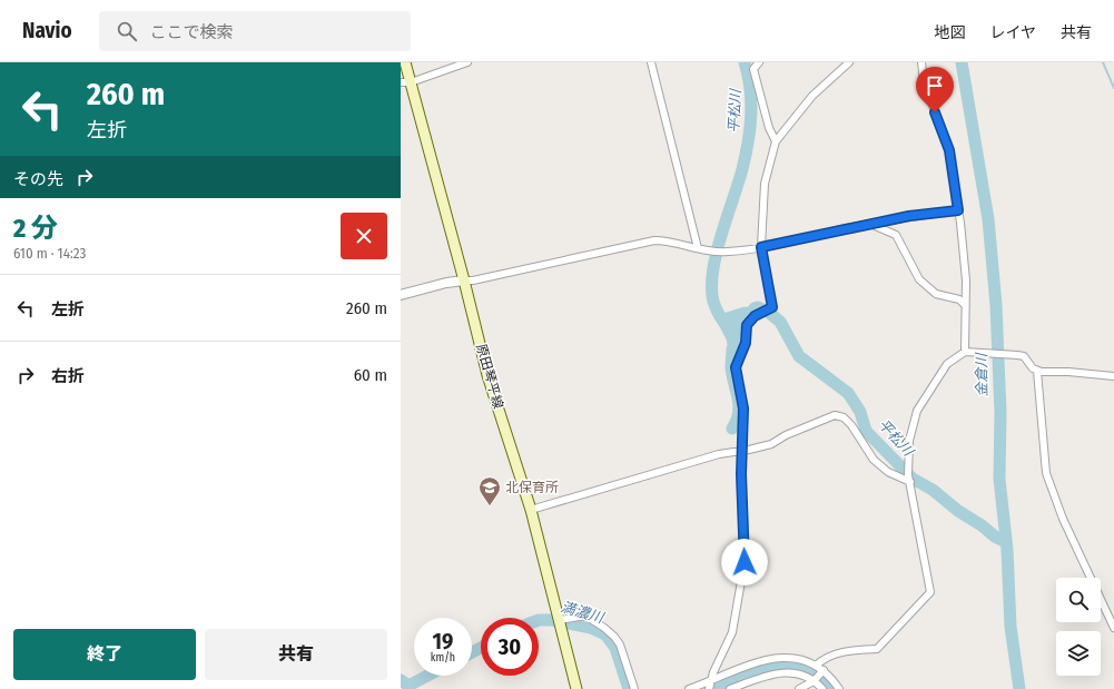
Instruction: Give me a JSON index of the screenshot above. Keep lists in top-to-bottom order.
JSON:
{
  "streets": {
    "main road": ["原田琴平線"]
  },
  "water": ["平松川", "金倉川", "満濃川"],
  "places": {
    "school or university": ["北保育所"]
  },
  "page": {
    "header": "Navio",
    "search": "ここで検索",
    "nav": ["地図", "レイヤ", "共有"],
    "turn": ["260 m", "左折"],
    "then": "その先",
    "heading": ["2 分", "610 m · 14:23"],
    "list": [
      {
        "name": "左折",
        "value": "260 m"
      },
      {
        "name": "右折",
        "value": "60 m"
      }
    ],
    "speed": "19 km/h",
    "limit": "30",
    "buttons": ["終了", "共有"]
  }
}
